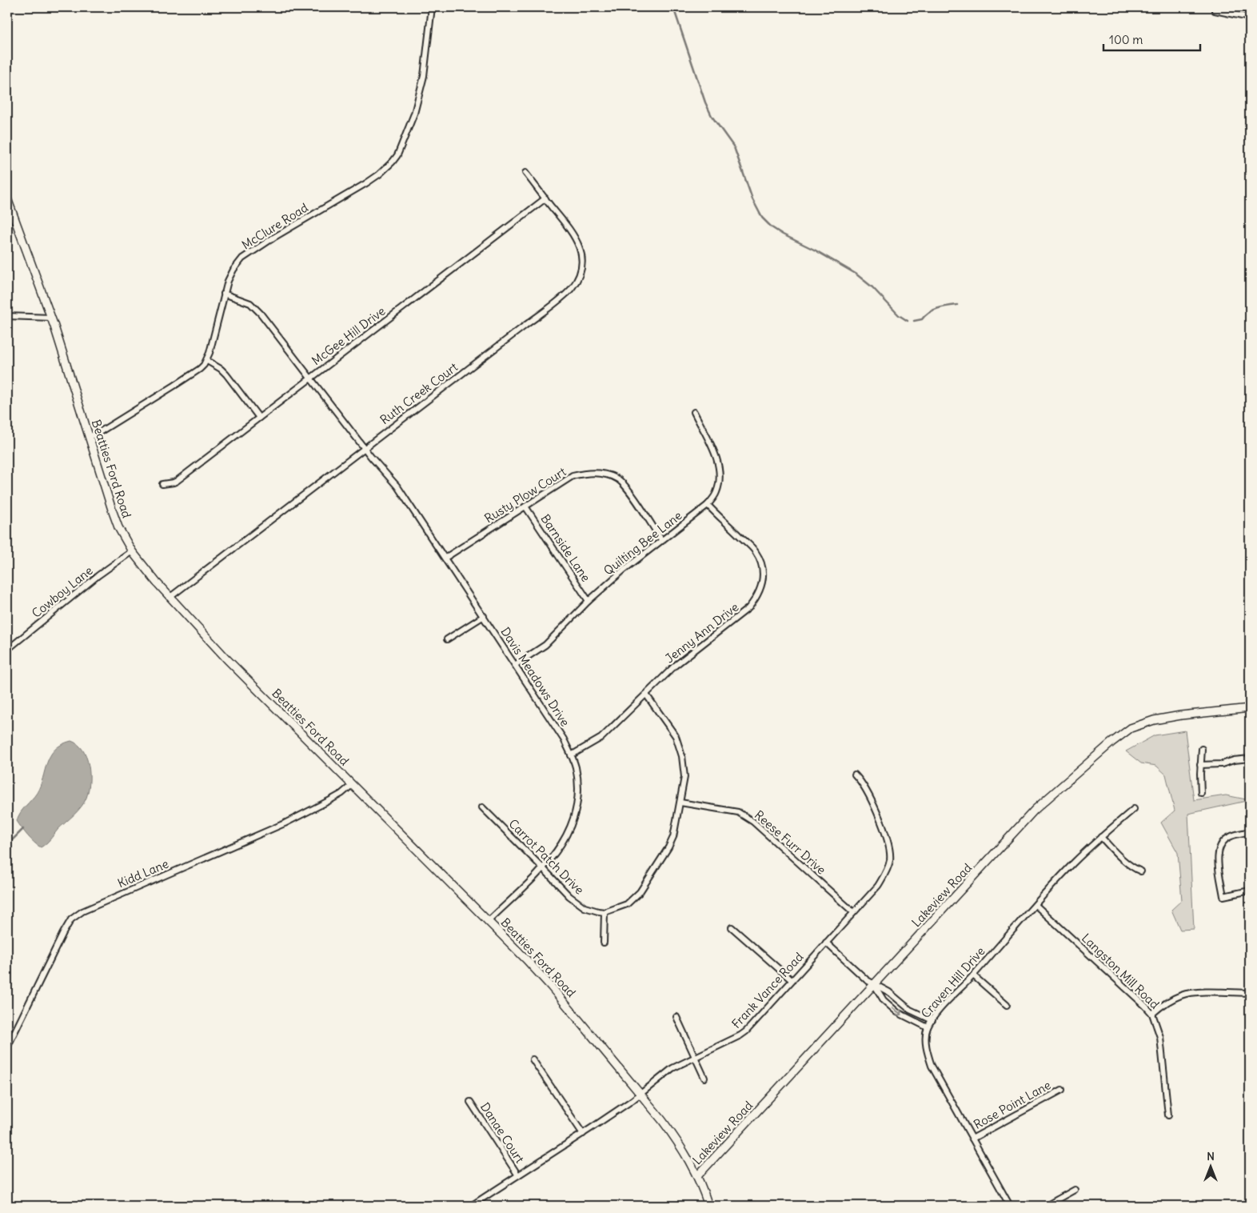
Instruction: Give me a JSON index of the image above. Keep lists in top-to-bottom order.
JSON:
{
  "streets": {
    "main road": ["Beatties Ford Road", "Lakeview Road"],
    "street": [
      "McClure Road",
      "McGee Hill Drive",
      "Ruth Creek Court",
      "Rusty Plow Court",
      "Quilting Bee Lane",
      "Barnside Lane",
      "Cowboy Lane",
      "Jenny Ann Drive",
      "Davis Meadows Drive",
      "Reese Furr Drive",
      "Carrot Patch Drive",
      "Kidd Lane",
      "Langston Mill Road",
      "Craven Hill Drive",
      "Frank Vance Road",
      "Rose Point Lane",
      "Danae Court"
    ]
  },
  "crossings": [
    ["McClure Road", "Davis Meadows Drive"],
    ["McGee Hill Drive", "Ruth Creek Court"],
    ["McGee Hill Drive", "Davis Meadows Drive"],
    ["Ruth Creek Court", "Beatties Ford Road"],
    ["Ruth Creek Court", "Davis Meadows Drive"],
    ["Beatties Ford Road", "Cowboy Lane"],
    ["Beatties Ford Road", "Davis Meadows Drive"],
    ["Beatties Ford Road", "Kidd Lane"],
    ["Beatties Ford Road", "Lakeview Road"],
    ["Beatties Ford Road", "Frank Vance Road"],
    ["Rusty Plow Court", "Quilting Bee Lane"],
    ["Rusty Plow Court", "Barnside Lane"],
    ["Rusty Plow Court", "Davis Meadows Drive"],
    ["Quilting Bee Lane", "Barnside Lane"],
    ["Quilting Bee Lane", "Jenny Ann Drive"],
    ["Quilting Bee Lane", "Davis Meadows Drive"],
    ["Jenny Ann Drive", "Davis Meadows Drive"],
    ["Davis Meadows Drive", "Carrot Patch Drive"],
    ["Reese Furr Drive", "Frank Vance Road"],
    ["Langston Mill Road", "Craven Hill Drive"],
    ["Craven Hill Drive", "Rose Point Lane"],
    ["Frank Vance Road", "Danae Court"]
  ],
  "scale_bar": "100 m",
  "north": "top"
}
